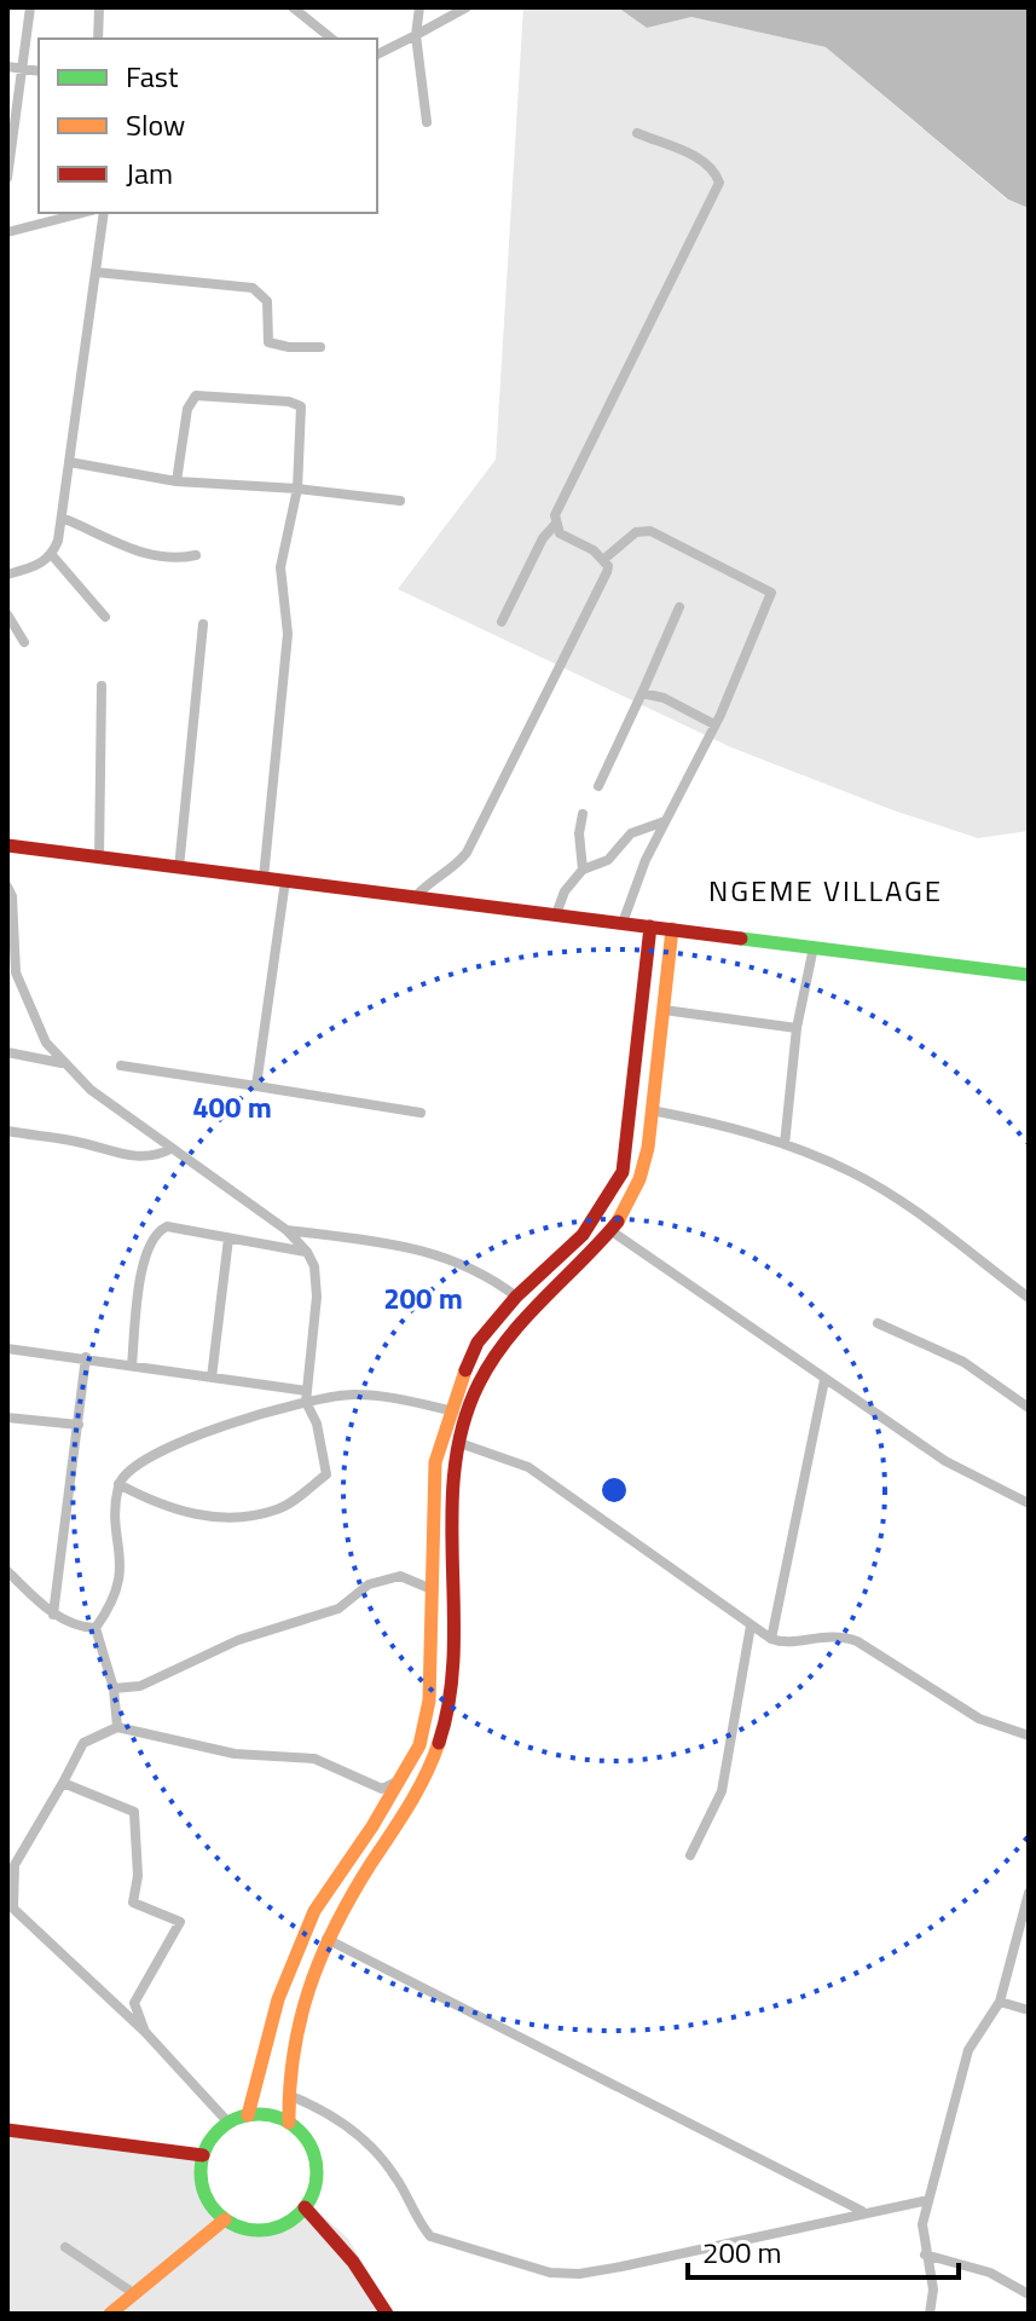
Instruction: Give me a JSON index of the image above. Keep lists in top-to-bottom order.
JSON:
{
  "districts": ["NGEME VILLAGE"],
  "legend": ["Fast", "Slow", "Jam"],
  "scale_bar": "200 m",
  "rings": ["400 m", "200 m"]
}
